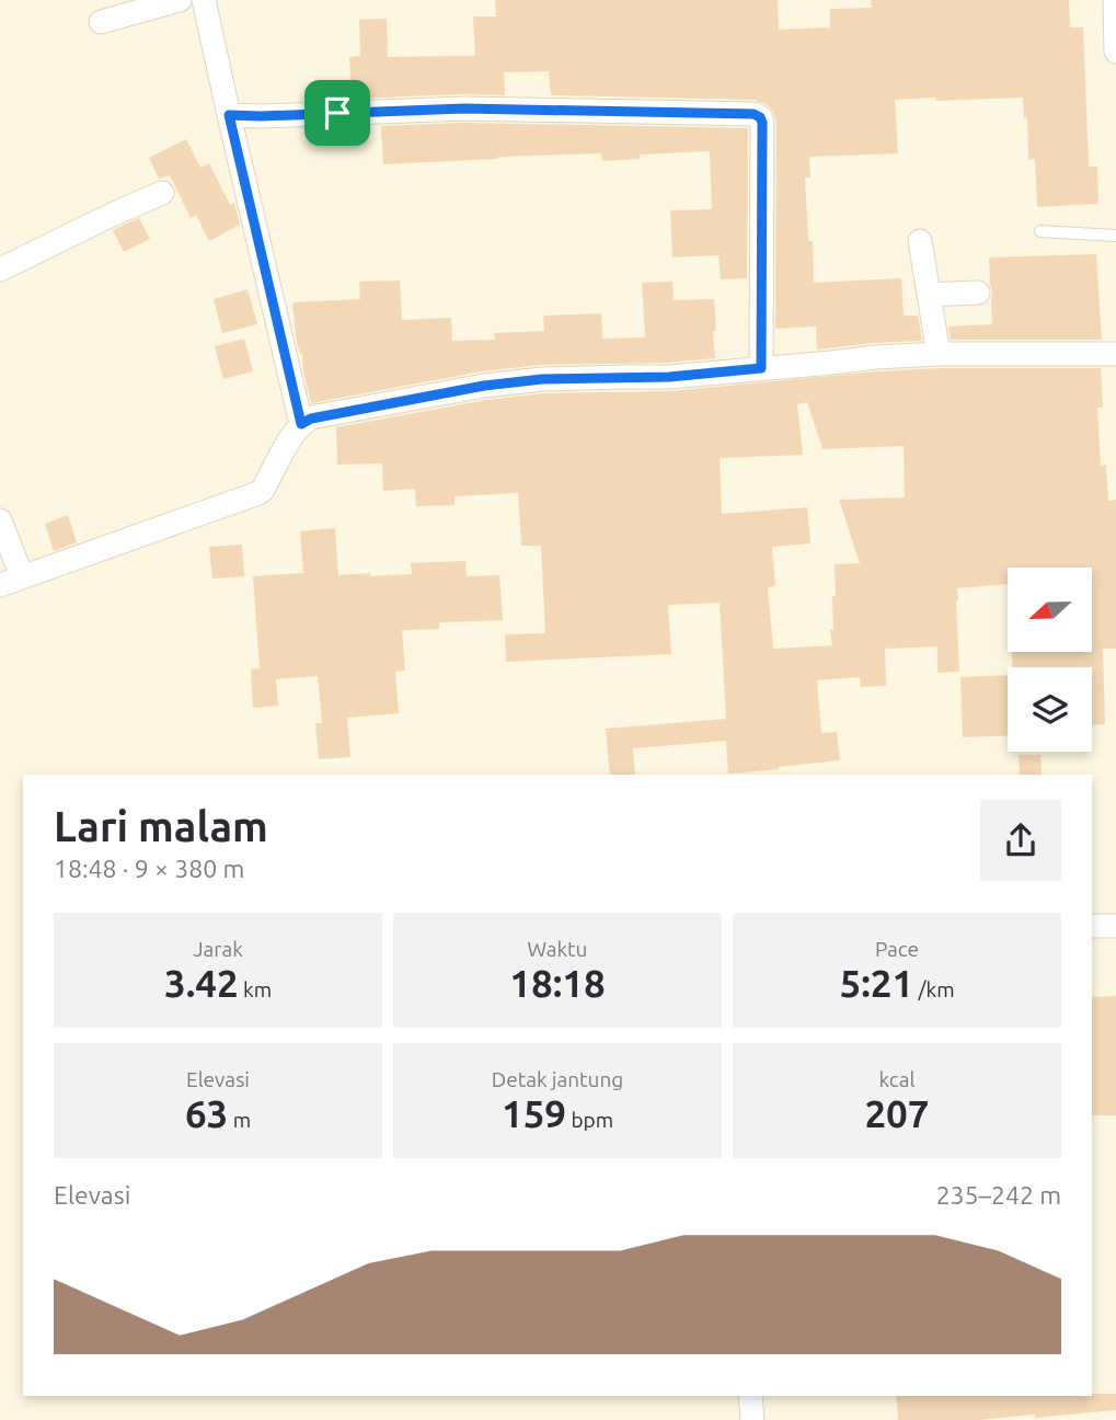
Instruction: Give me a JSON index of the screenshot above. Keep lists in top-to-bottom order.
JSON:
{
  "north": "left",
  "page": {
    "heading": ["Lari malam", "18:48 · 9 × 380 m"],
    "stats": [
      ["Jarak", "3.42 km"],
      ["Waktu", "18:18"],
      ["Pace", "5:21 /km"],
      ["Elevasi", "63 m"],
      ["Detak jantung", "159 bpm"],
      ["kcal", "207"]
    ],
    "chart": ["Elevasi", "235–242 m"]
  }
}
